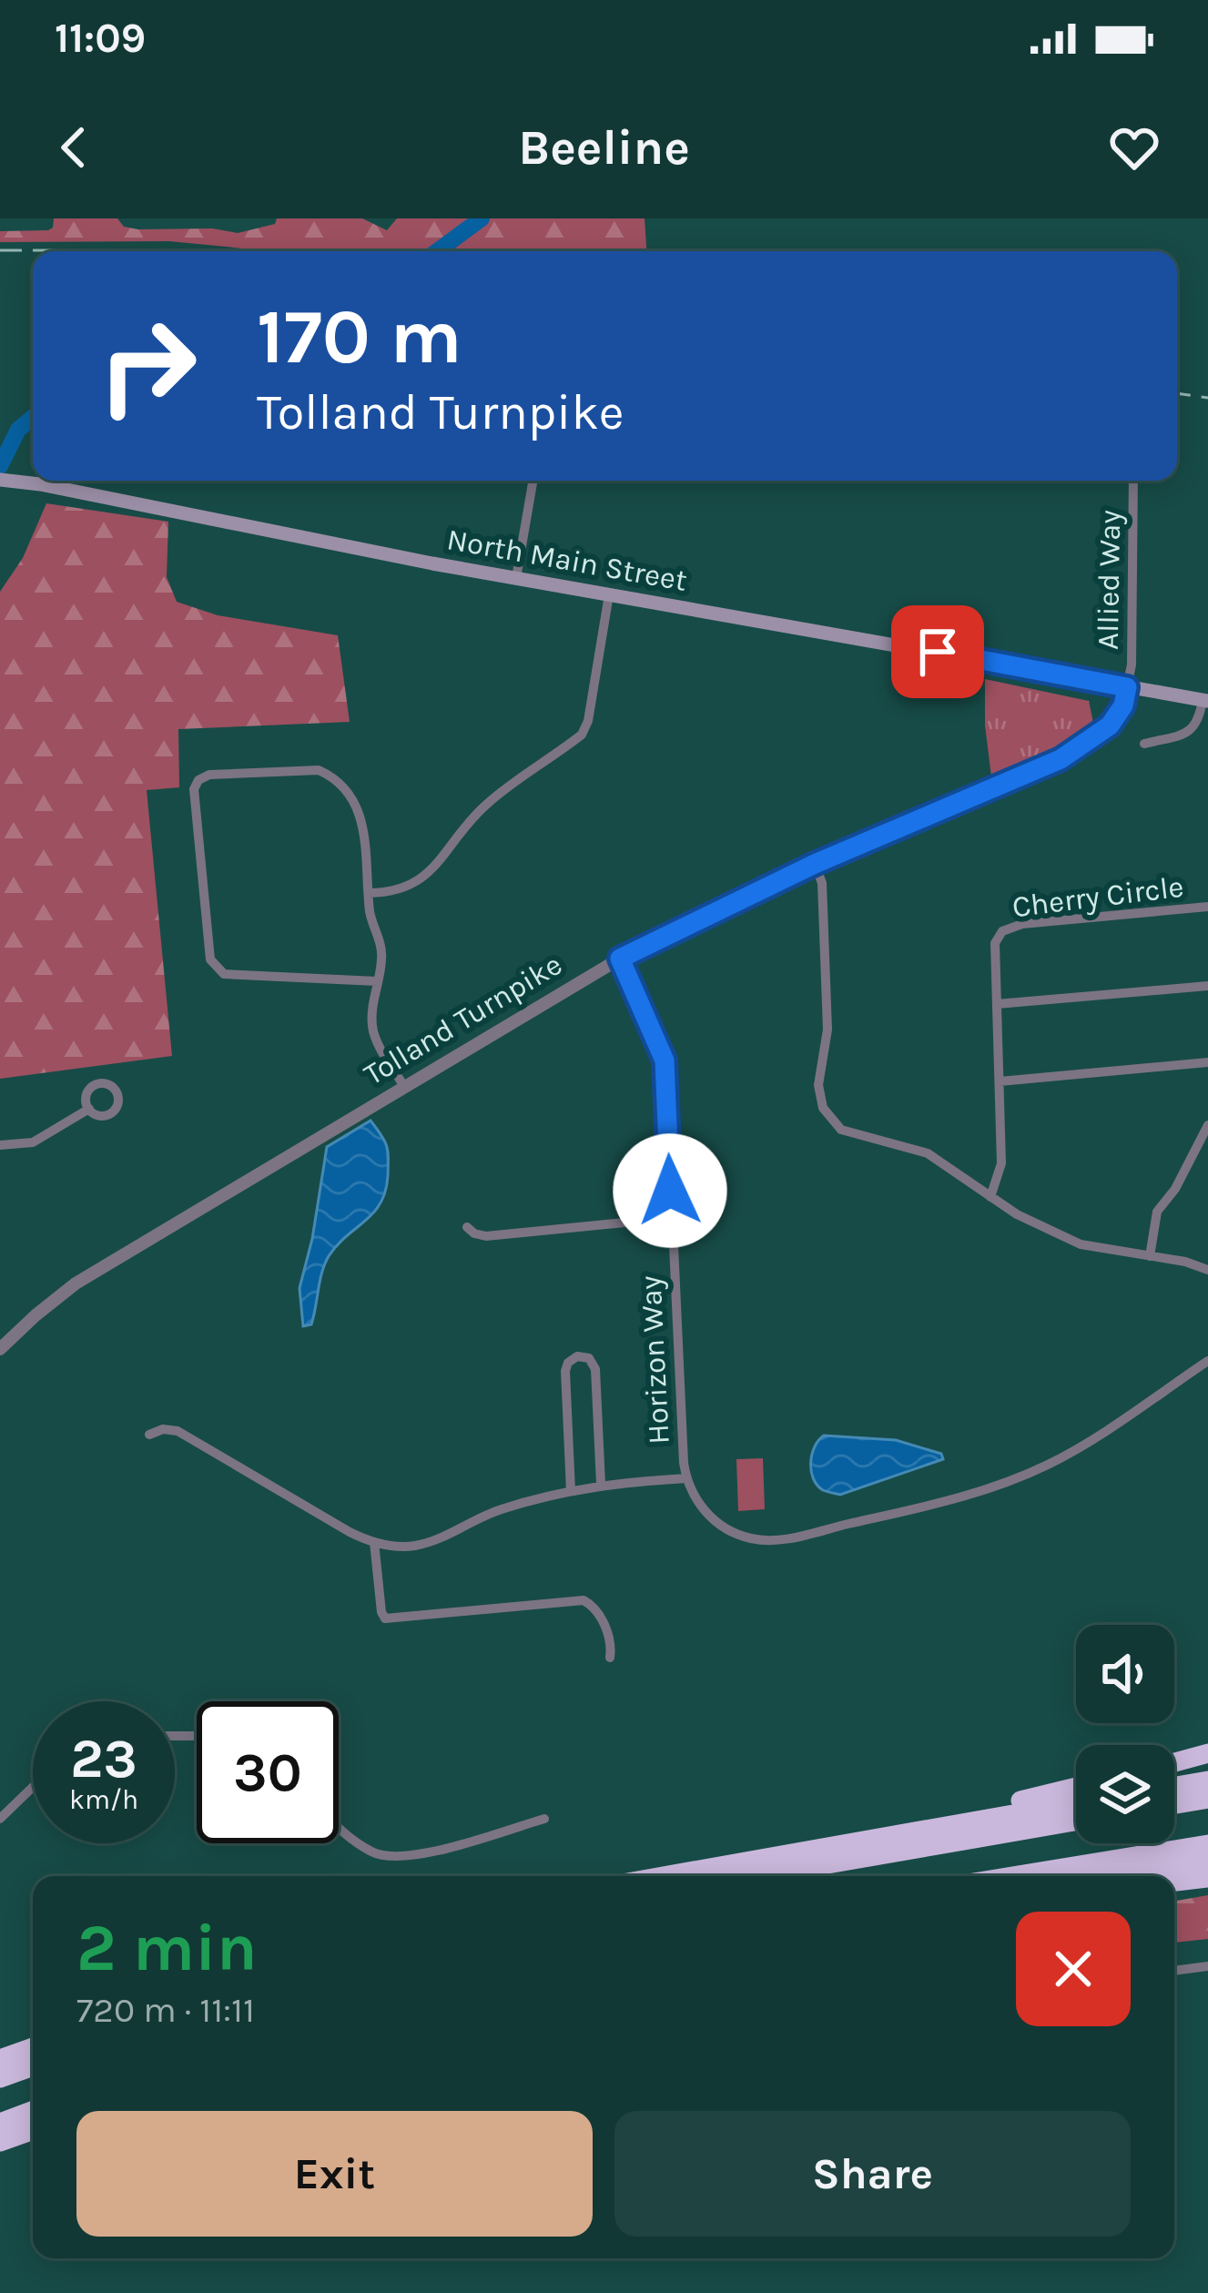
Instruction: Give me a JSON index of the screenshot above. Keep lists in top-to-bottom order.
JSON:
{
  "streets": {
    "main road": ["North Main Street"],
    "street": [
      "Allied Way",
      "Cherry Circle",
      "Tolland Turnpike",
      "Horizon Way"
    ]
  },
  "crossings": [
    ["North Main Street", "Allied Way"],
    ["North Main Street", "Tolland Turnpike"],
    ["Allied Way", "Tolland Turnpike"],
    ["Tolland Turnpike", "Horizon Way"]
  ],
  "page": {
    "status": "11:09",
    "header": "Beeline",
    "turn": ["170 m", "Tolland Turnpike"],
    "speed": "23 km/h",
    "limit": "30",
    "heading": ["2 min", "720 m · 11:11"],
    "buttons": ["Exit", "Share"]
  }
}
